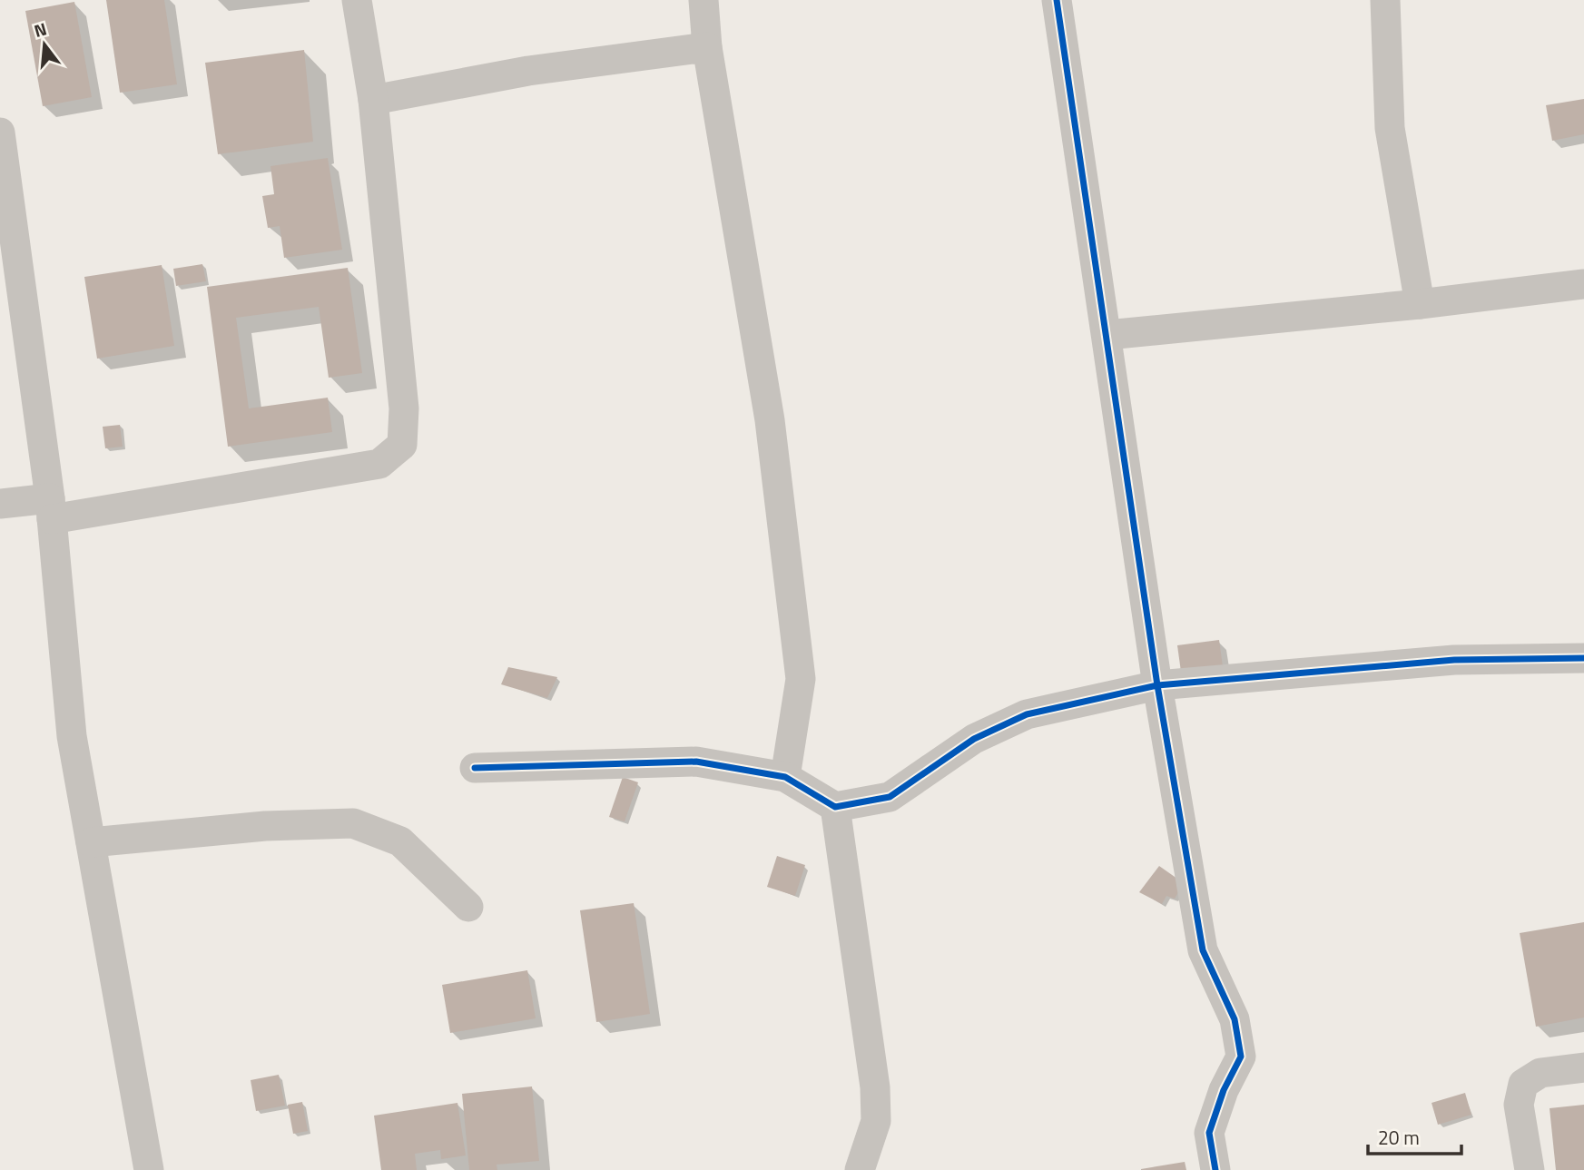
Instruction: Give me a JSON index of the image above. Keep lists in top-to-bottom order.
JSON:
{
  "scale_bar": "20 m",
  "north": "top"
}
